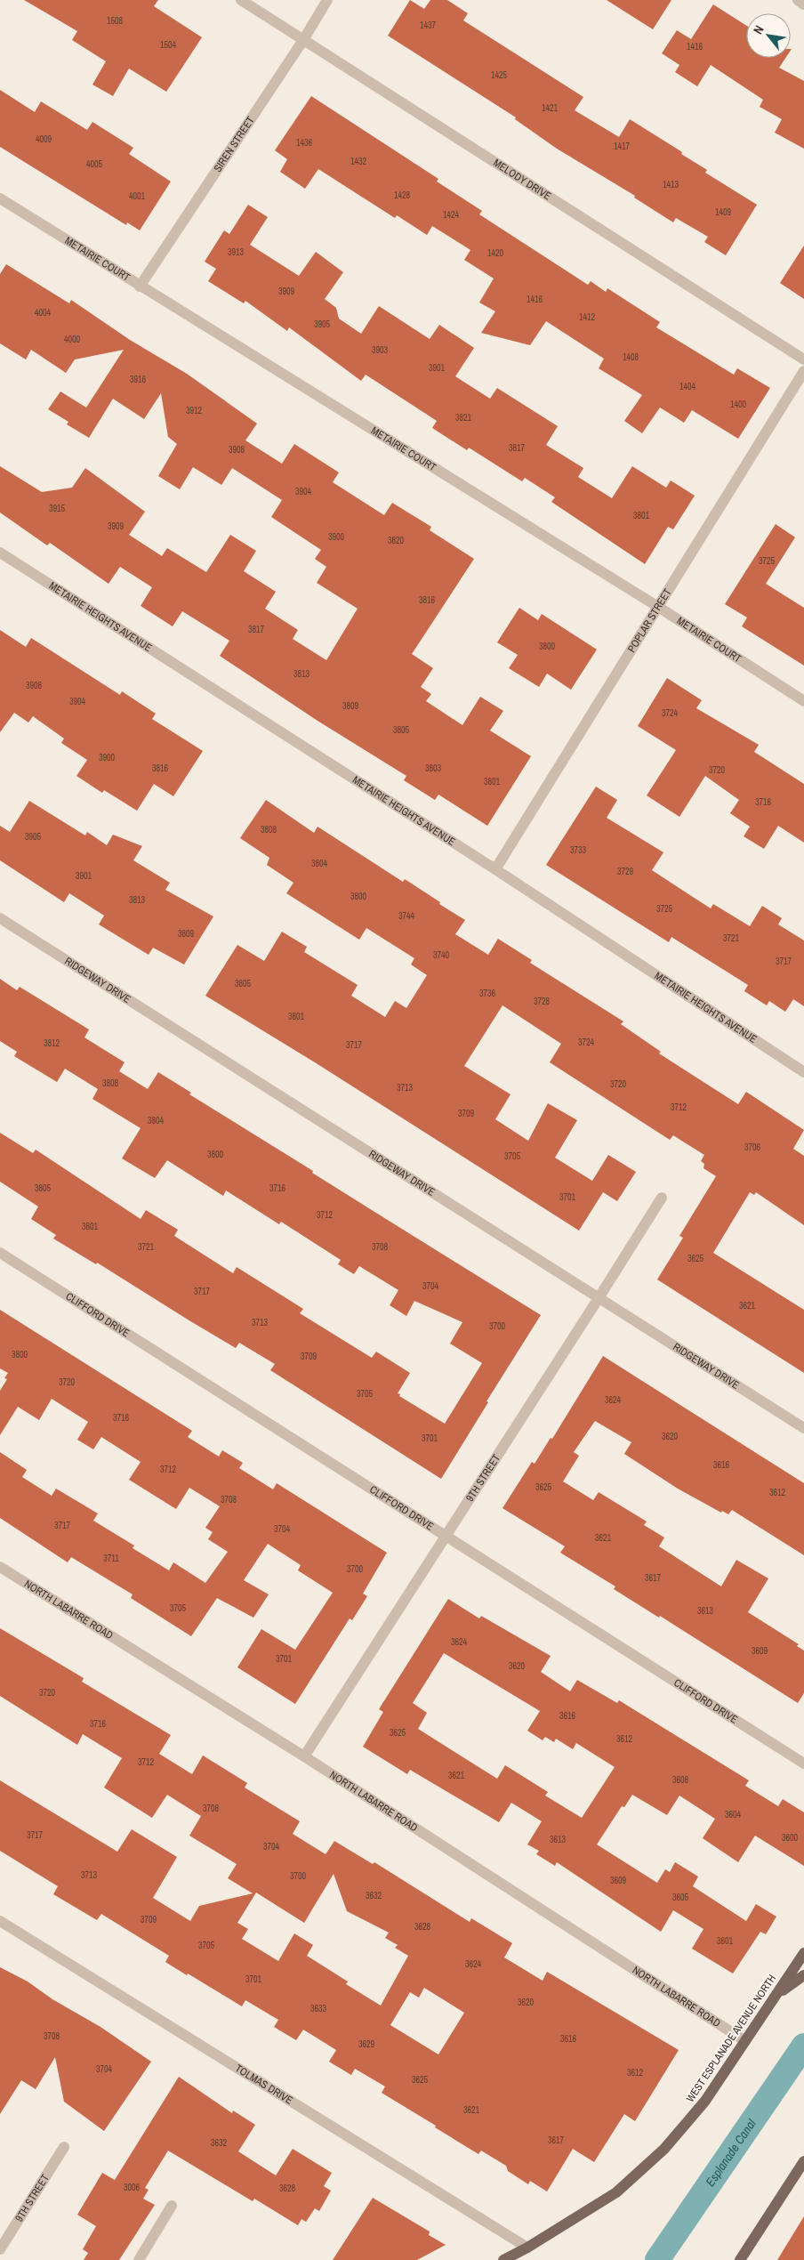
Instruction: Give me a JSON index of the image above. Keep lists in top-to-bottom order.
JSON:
{
  "streets": {
    "main road": ["WEST ESPLANADE AVENUE NORTH"],
    "street": [
      "SIREN STREET",
      "MELODY DRIVE",
      "METAIRIE COURT",
      "METAIRIE HEIGHTS AVENUE",
      "POPLAR STREET",
      "RIDGEWAY DRIVE",
      "CLIFFORD DRIVE",
      "9TH STREET",
      "NORTH LABARRE ROAD",
      "TOLMAS DRIVE"
    ]
  },
  "crossings": [
    ["SIREN STREET", "MELODY DRIVE"],
    ["SIREN STREET", "METAIRIE COURT"],
    ["METAIRIE COURT", "POPLAR STREET"],
    ["METAIRIE HEIGHTS AVENUE", "POPLAR STREET"],
    ["RIDGEWAY DRIVE", "9TH STREET"],
    ["CLIFFORD DRIVE", "9TH STREET"],
    ["9TH STREET", "NORTH LABARRE ROAD"],
    ["NORTH LABARRE ROAD", "WEST ESPLANADE AVENUE NORTH"],
    ["WEST ESPLANADE AVENUE NORTH", "TOLMAS DRIVE"]
  ],
  "water": ["Esplanade Canal"],
  "house_numbers": [
    "1508",
    "1437",
    "1504",
    "1416",
    "1425",
    "1421",
    "4009",
    "1436",
    "1417",
    "1432",
    "4005",
    "1413",
    "1428",
    "4001",
    "1409",
    "1424",
    "3913",
    "1420",
    "3909",
    "1416",
    "4004",
    "1412",
    "3905",
    "4000",
    "3903",
    "1408",
    "3901",
    "3916",
    "1404",
    "1400",
    "3912",
    "3821",
    "3817",
    "3908",
    "3904",
    "3915",
    "3801",
    "3909",
    "3900",
    "3820",
    "3725",
    "3816",
    "3817",
    "3800",
    "3813",
    "3908",
    "3904",
    "3809",
    "3724",
    "3805",
    "3900",
    "3816",
    "3803",
    "3720",
    "3801",
    "3716",
    "3808",
    "3905",
    "3733",
    "3804",
    "3729",
    "3901",
    "3800",
    "3813",
    "3725",
    "3744",
    "3809",
    "3721",
    "3740",
    "3717",
    "3805",
    "3736",
    "3728",
    "3801",
    "3724",
    "3812",
    "3717",
    "3808",
    "3720",
    "3713",
    "3712",
    "3709",
    "3804",
    "3706",
    "3800",
    "3705",
    "3805",
    "3716",
    "3701",
    "3712",
    "3801",
    "3721",
    "3708",
    "3625",
    "3704",
    "3717",
    "3621",
    "3713",
    "3700",
    "3800",
    "3709",
    "3720",
    "3705",
    "3624",
    "3716",
    "3620",
    "3701",
    "3616",
    "3712",
    "3625",
    "3612",
    "3708",
    "3717",
    "3704",
    "3621",
    "3711",
    "3700",
    "3617",
    "3705",
    "3613",
    "3624",
    "3609",
    "3701",
    "3620",
    "3720",
    "3616",
    "3716",
    "3625",
    "3612",
    "3712",
    "3621",
    "3608",
    "3708",
    "3604",
    "3717",
    "3600",
    "3613",
    "3704",
    "3713",
    "3700",
    "3609",
    "3632",
    "3605",
    "3709",
    "3628",
    "3601",
    "3705",
    "3624",
    "3701",
    "3620",
    "3633",
    "3708",
    "3616",
    "3629",
    "3704",
    "3612",
    "3625",
    "3621",
    "3617",
    "3632",
    "3006",
    "3628"
  ],
  "north": "top left"
}
